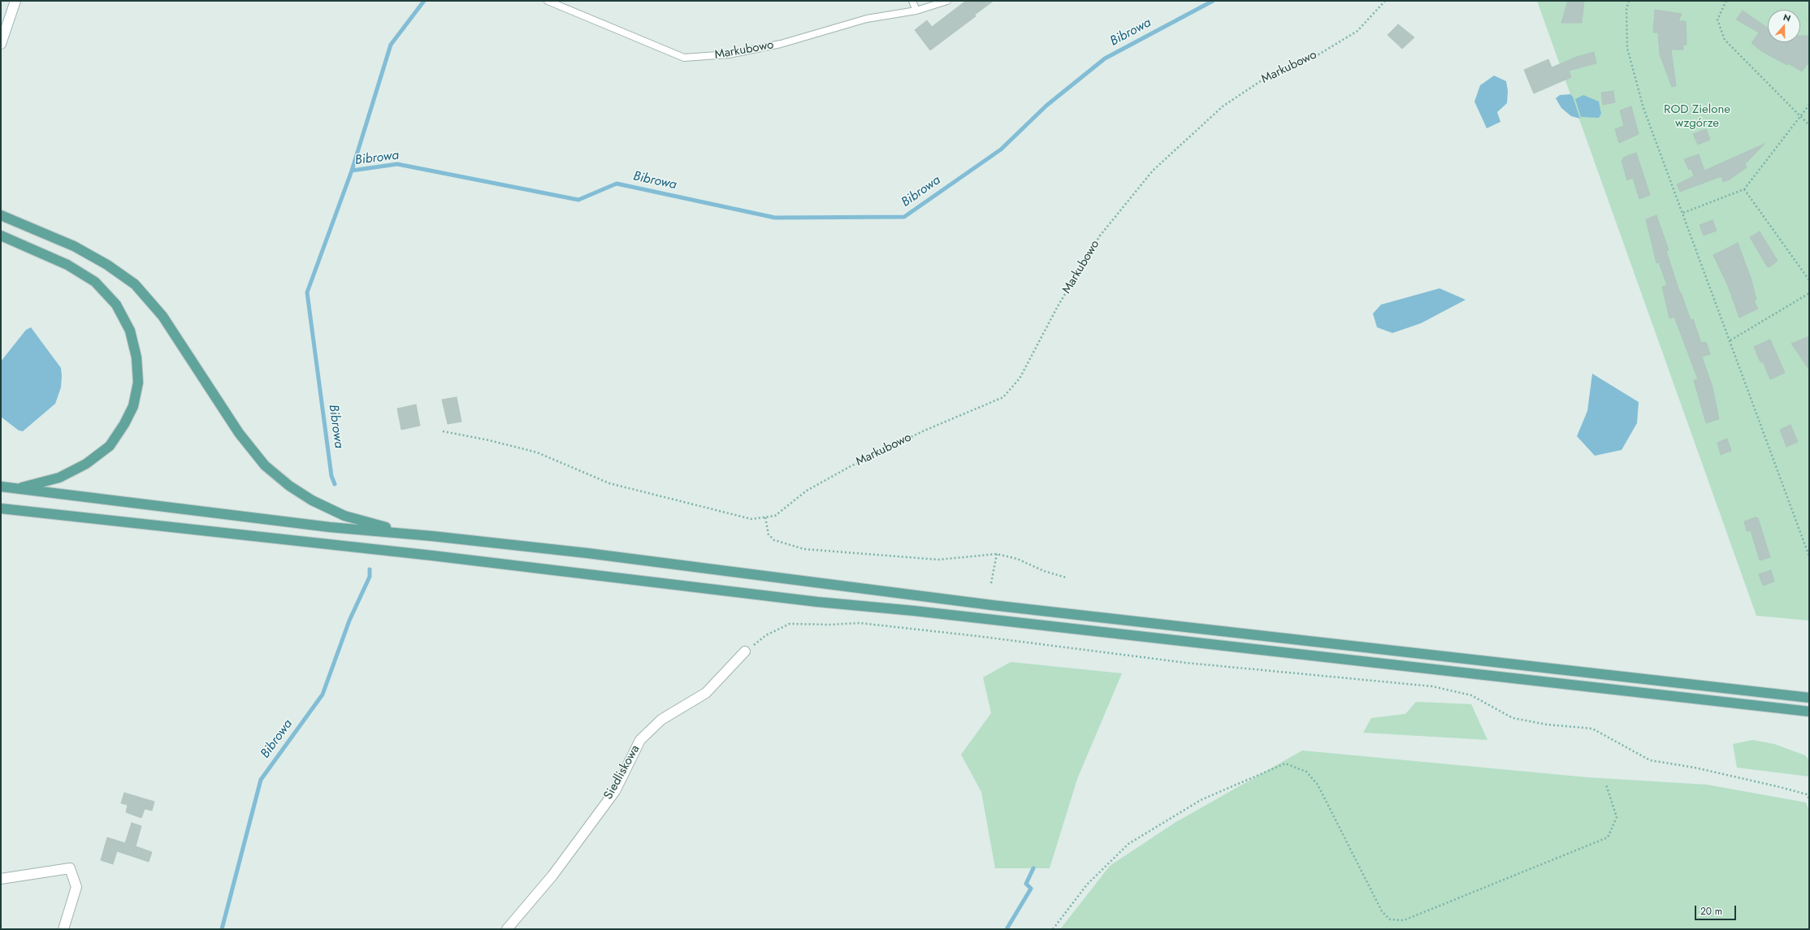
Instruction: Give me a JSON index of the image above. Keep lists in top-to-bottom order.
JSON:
{
  "streets": {
    "street": ["Siedliskowa"],
    "lane": ["Markubowo"]
  },
  "water": ["Bibrowa"],
  "parks": ["ROD Zielone wzgórze"],
  "scale_bar": "20 m",
  "north": "top"
}
